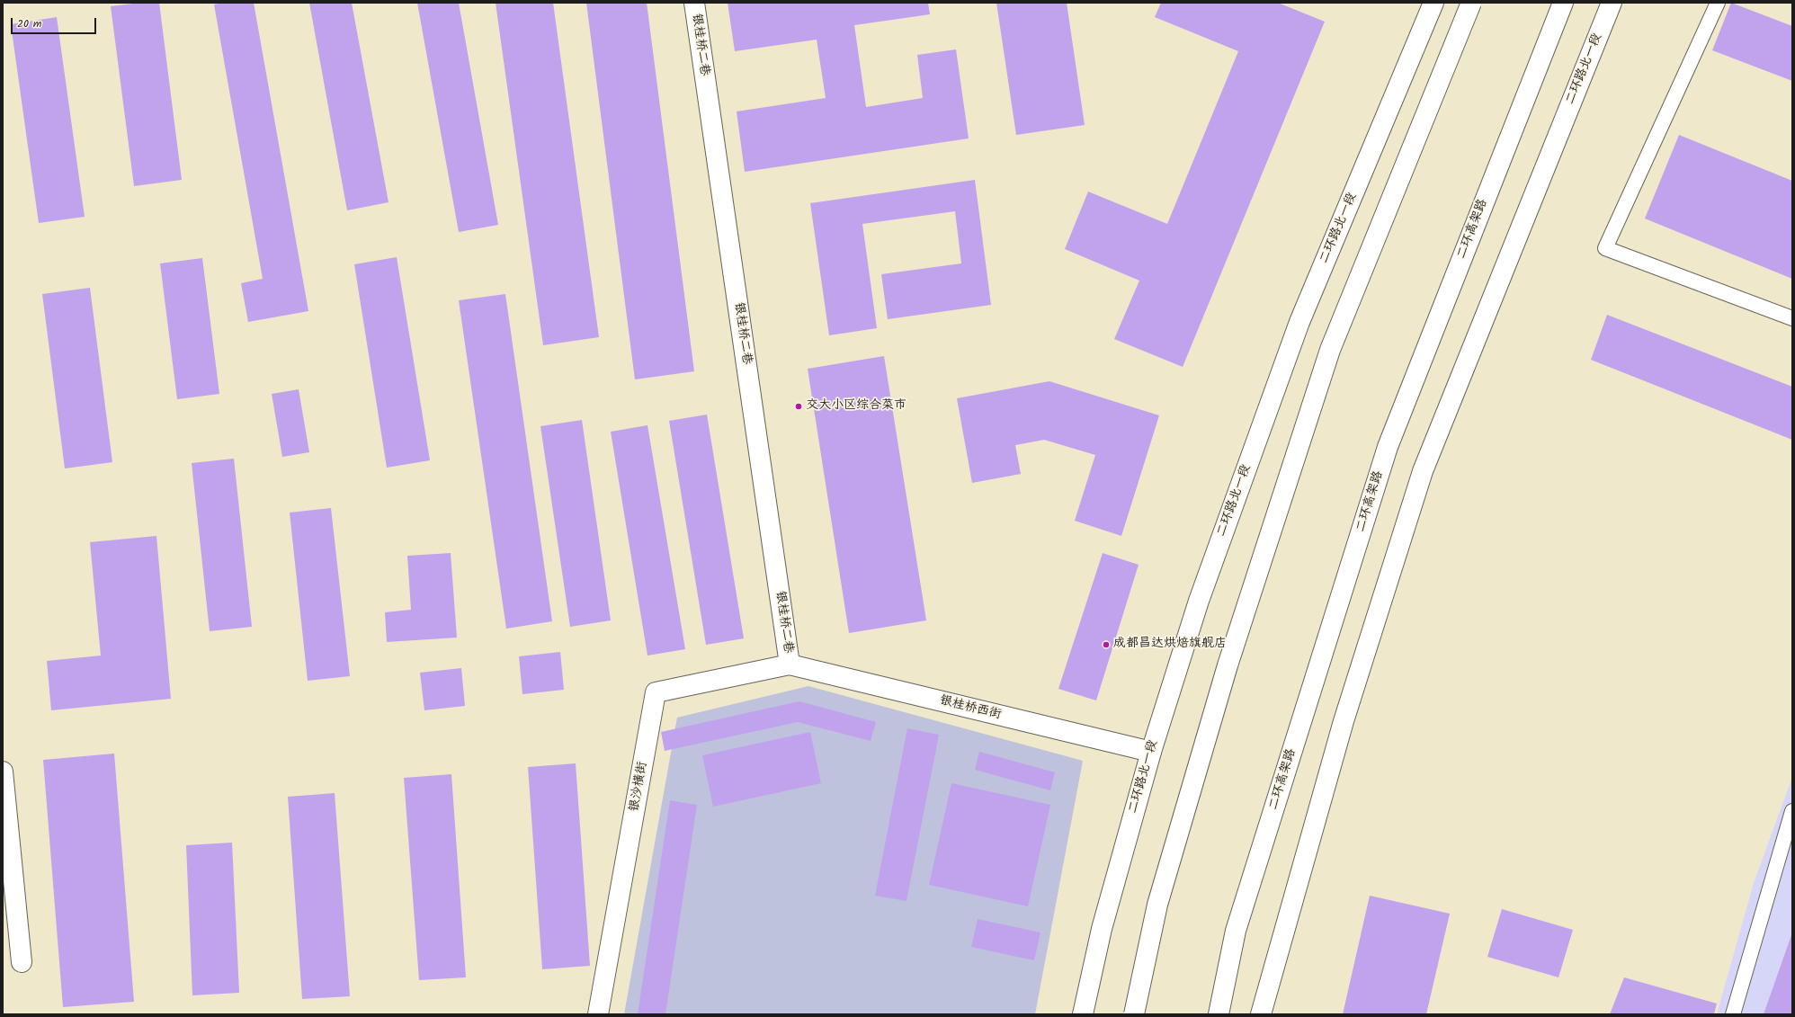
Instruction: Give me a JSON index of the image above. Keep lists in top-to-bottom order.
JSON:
{
  "streets": {
    "main road": [
      "银桂桥二巷",
      "二环路北一段",
      "二环高架路",
      "银桂桥西街",
      "银沙横街"
    ]
  },
  "crossings": [
    ["银桂桥二巷", "银桂桥西街"],
    ["银桂桥二巷", "银沙横街"],
    ["二环路北一段", "银桂桥西街"],
    ["银桂桥西街", "银沙横街"]
  ],
  "places": ["交大小区综合菜市", "成都昌达烘焙旗舰店"],
  "scale_bar": "20 m"
}
